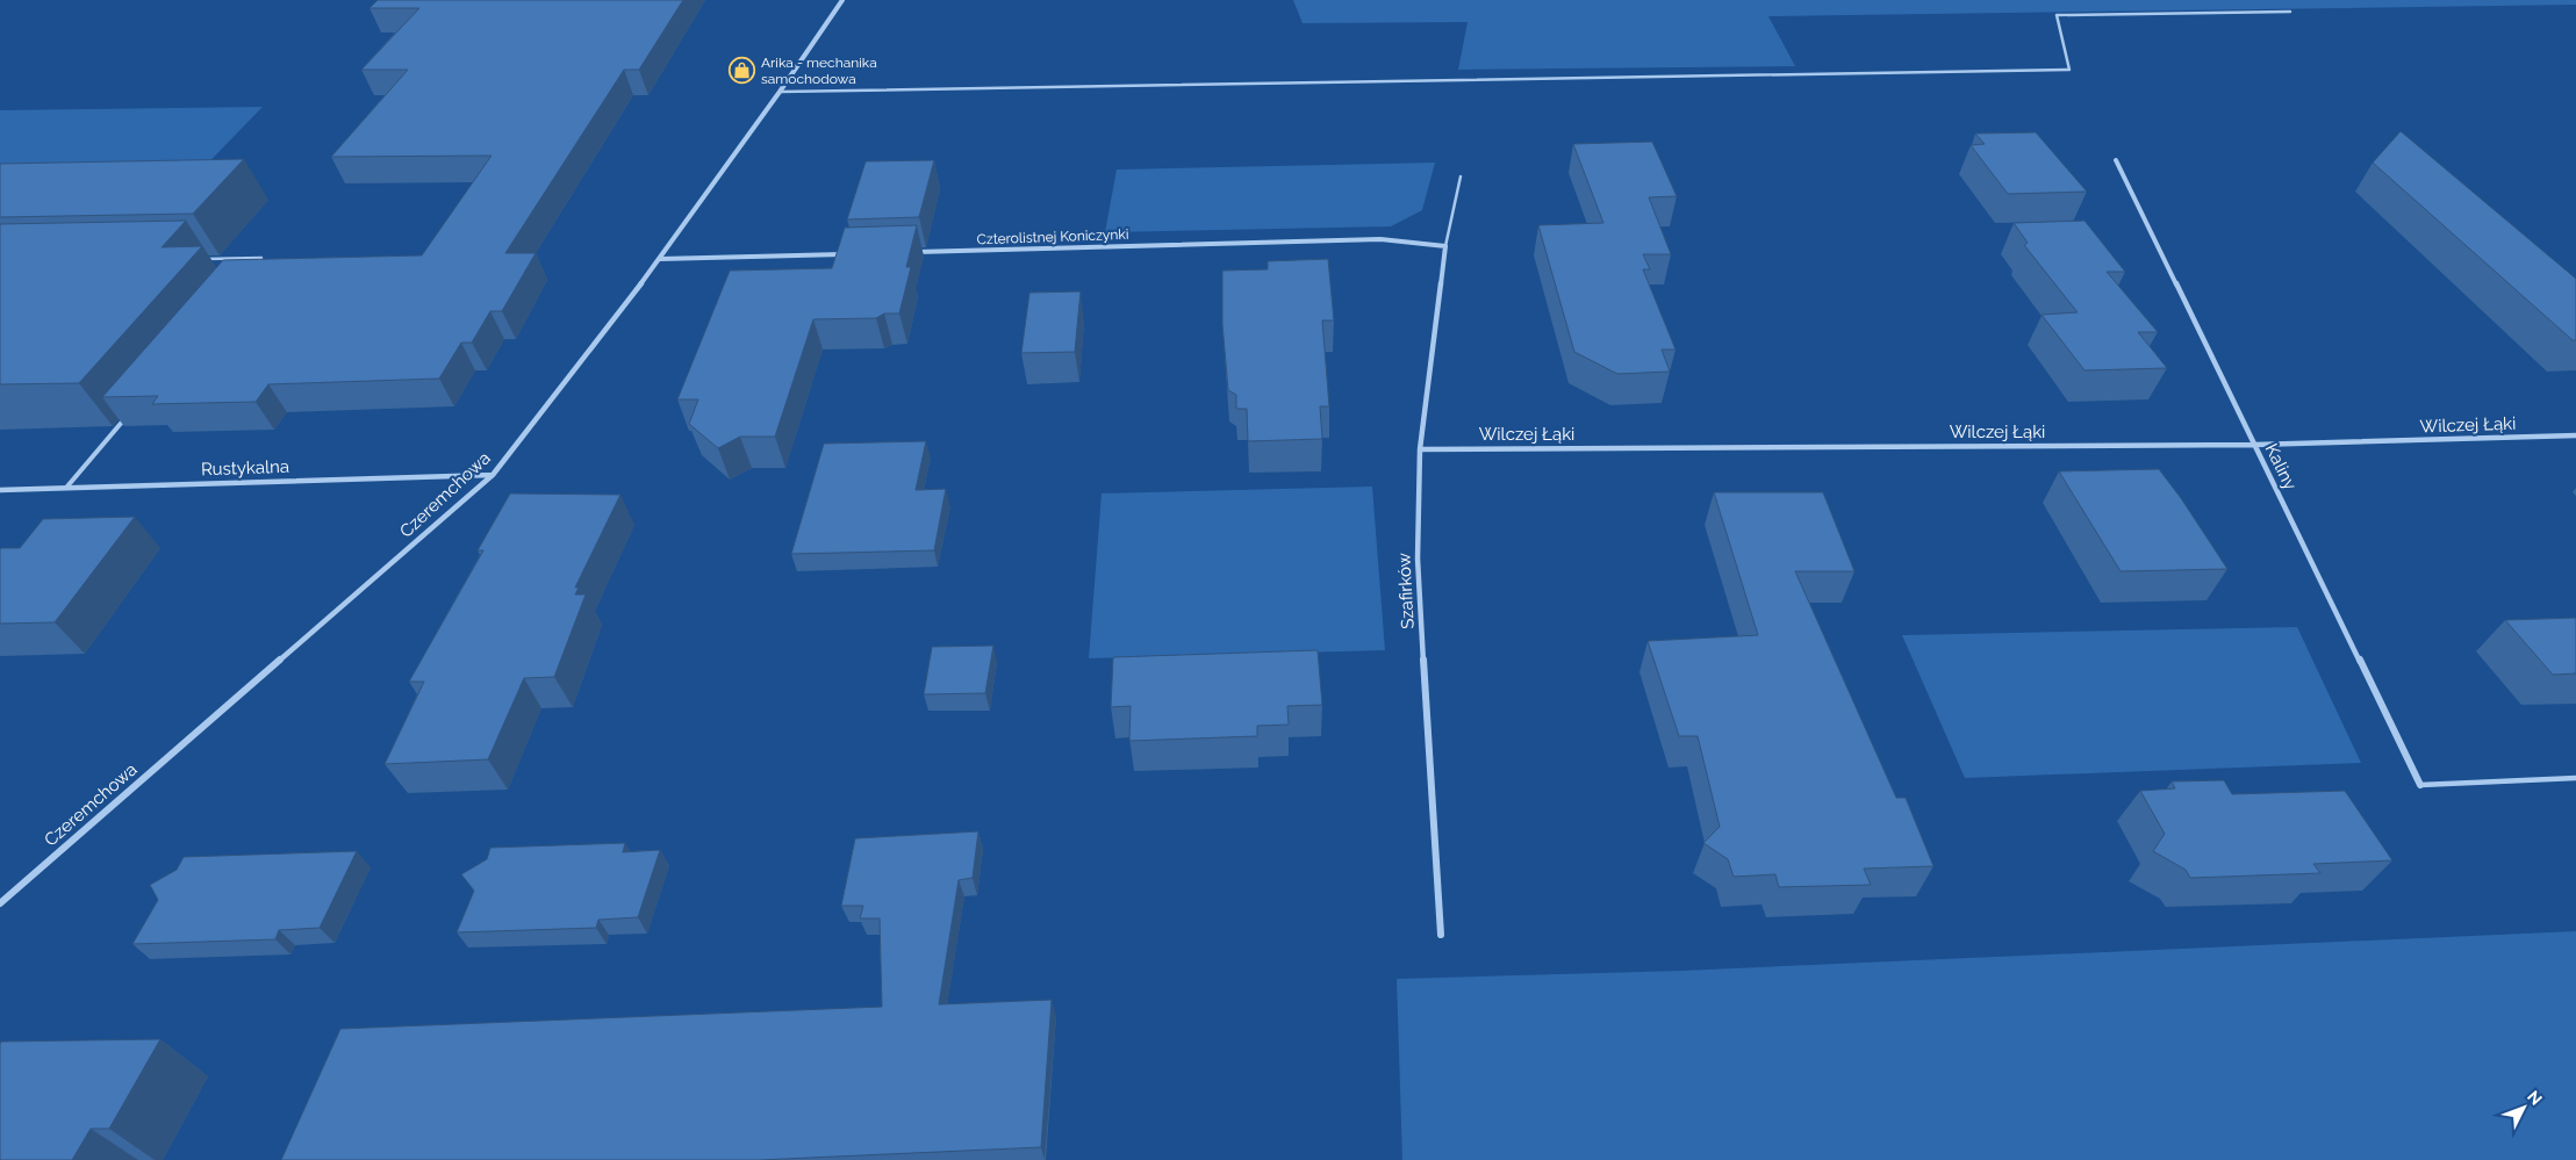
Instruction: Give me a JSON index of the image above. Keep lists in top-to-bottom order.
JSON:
{
  "streets": {
    "street": [
      "Czterolistnej Koniczynki",
      "Wilczej Łąki",
      "Kaliny",
      "Rustykalna",
      "Czeremchowa",
      "Szafirków"
    ]
  },
  "crossings": [
    ["Czterolistnej Koniczynki", "Szafirków"],
    ["Wilczej Łąki", "Kaliny"],
    ["Wilczej Łąki", "Szafirków"],
    ["Rustykalna", "Czeremchowa"]
  ],
  "places": {
    "shop": ["Arika - mechanika samochodowa"]
  },
  "north": "top right"
}
